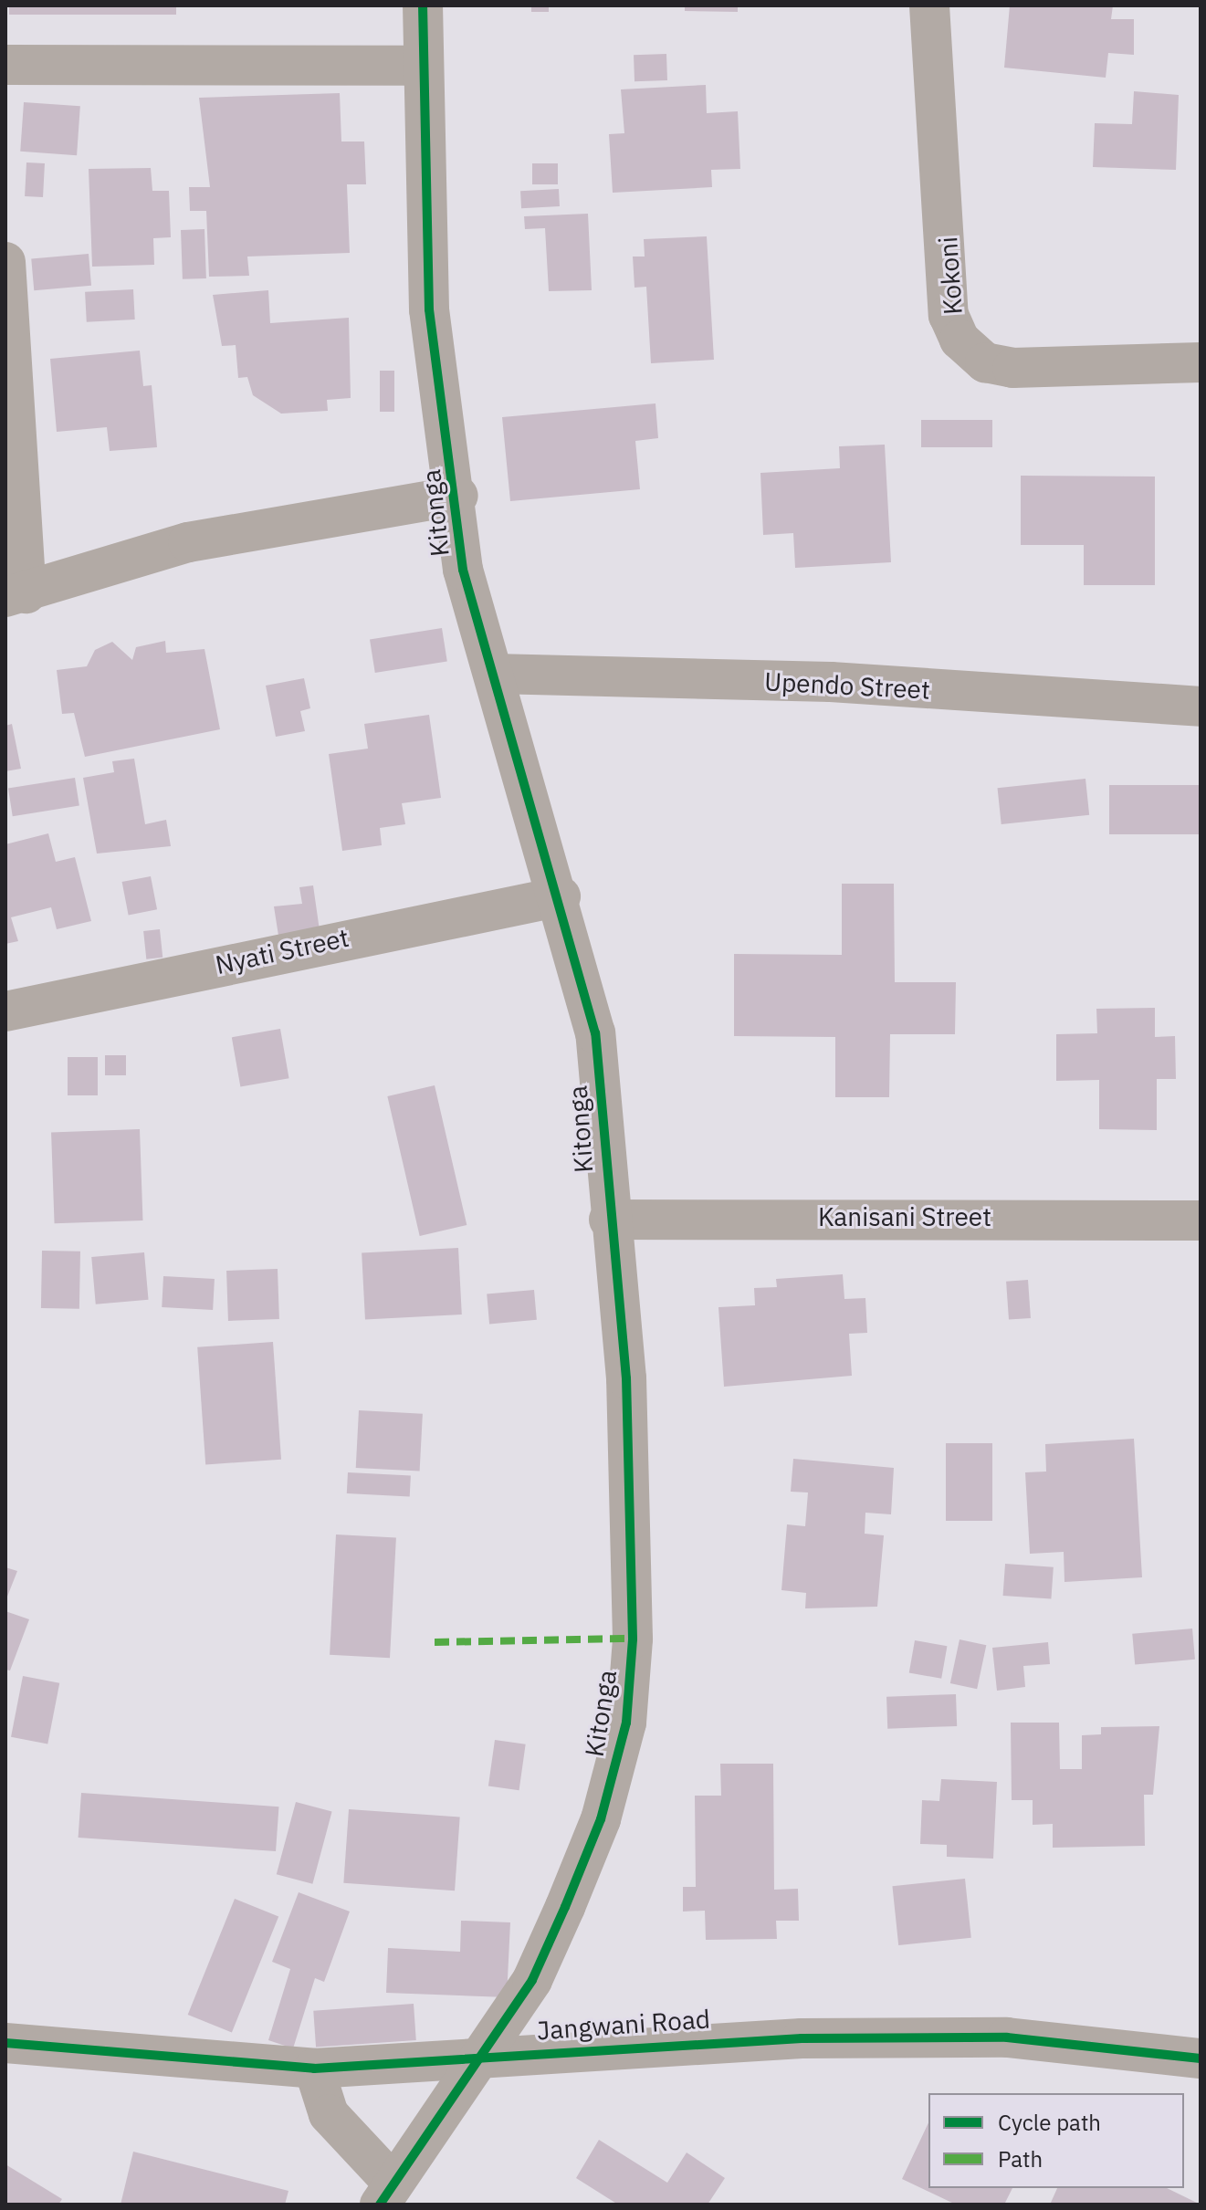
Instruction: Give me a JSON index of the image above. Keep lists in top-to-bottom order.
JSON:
{
  "streets": {
    "street": [
      "Kokoni",
      "Kitonga",
      "Upendo Street",
      "Nyati Street",
      "Kanisani Street",
      "Jangwani Road"
    ]
  },
  "crossings": [
    ["Kitonga", "Upendo Street"],
    ["Kitonga", "Nyati Street"],
    ["Kitonga", "Kanisani Street"],
    ["Kitonga", "Jangwani Road"]
  ],
  "legend": ["Cycle path", "Path"]
}
